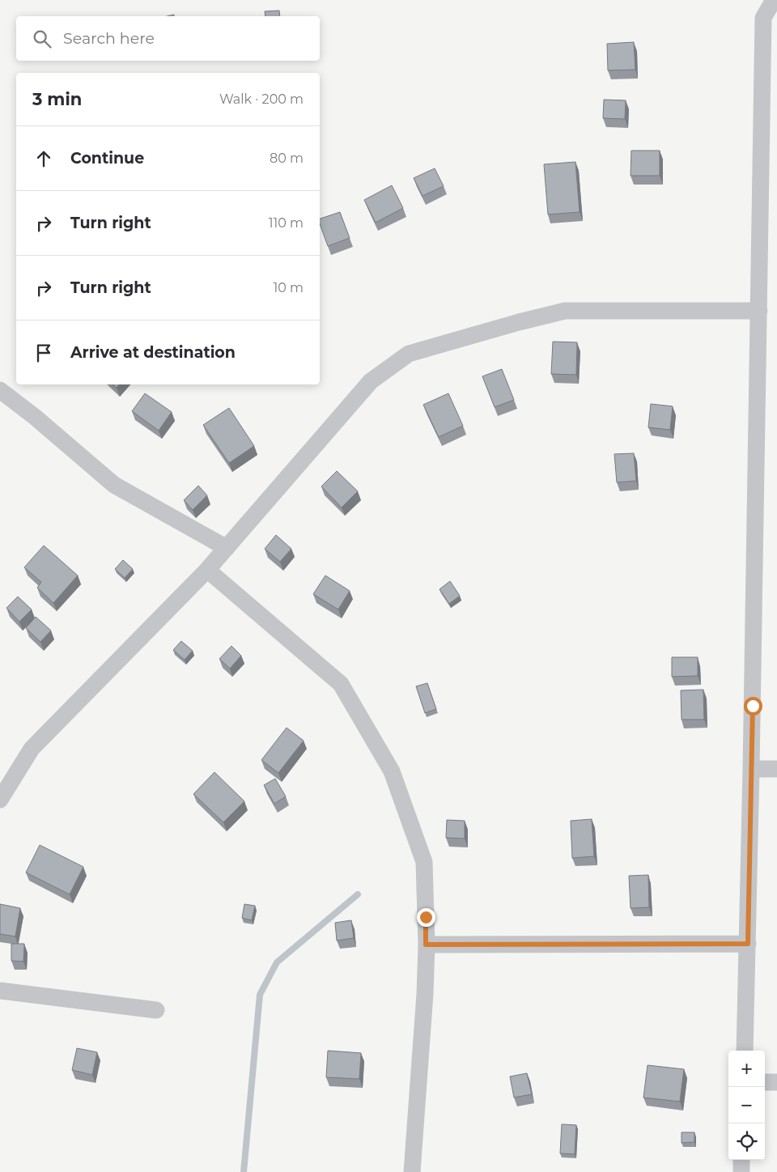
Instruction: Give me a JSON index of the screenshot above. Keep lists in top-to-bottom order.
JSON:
{
  "page": {
    "search": "Search here",
    "heading": ["3 min", "Walk · 200 m"],
    "list": [
      ["Continue", "80 m"],
      ["Turn right", "110 m"],
      ["Turn right", "10 m"],
      "Arrive at destination"
    ],
    "map_buttons": ["+", "−"]
  }
}
